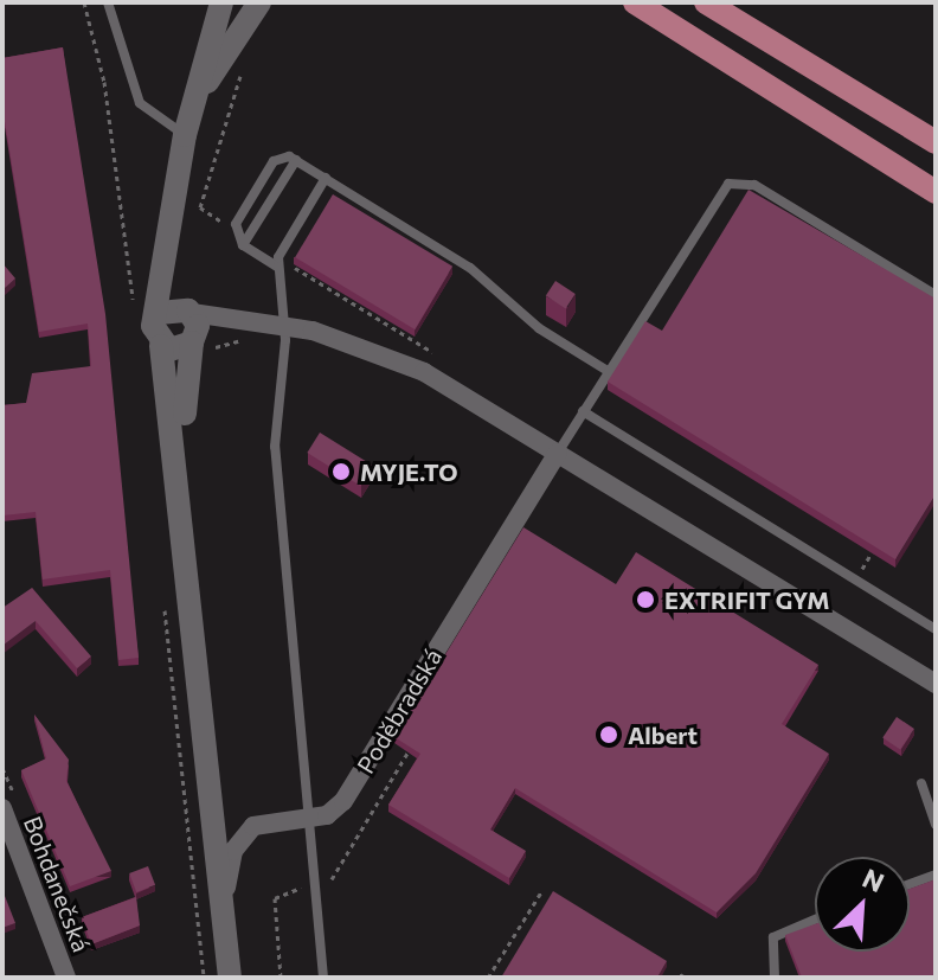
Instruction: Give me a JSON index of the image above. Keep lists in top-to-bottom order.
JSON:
{
  "streets": {
    "street": ["Poděbradská", "Bohdanečská"]
  },
  "places": ["MYJE.TO", "EXTRIFIT GYM", "Albert"],
  "north": "top right"
}
